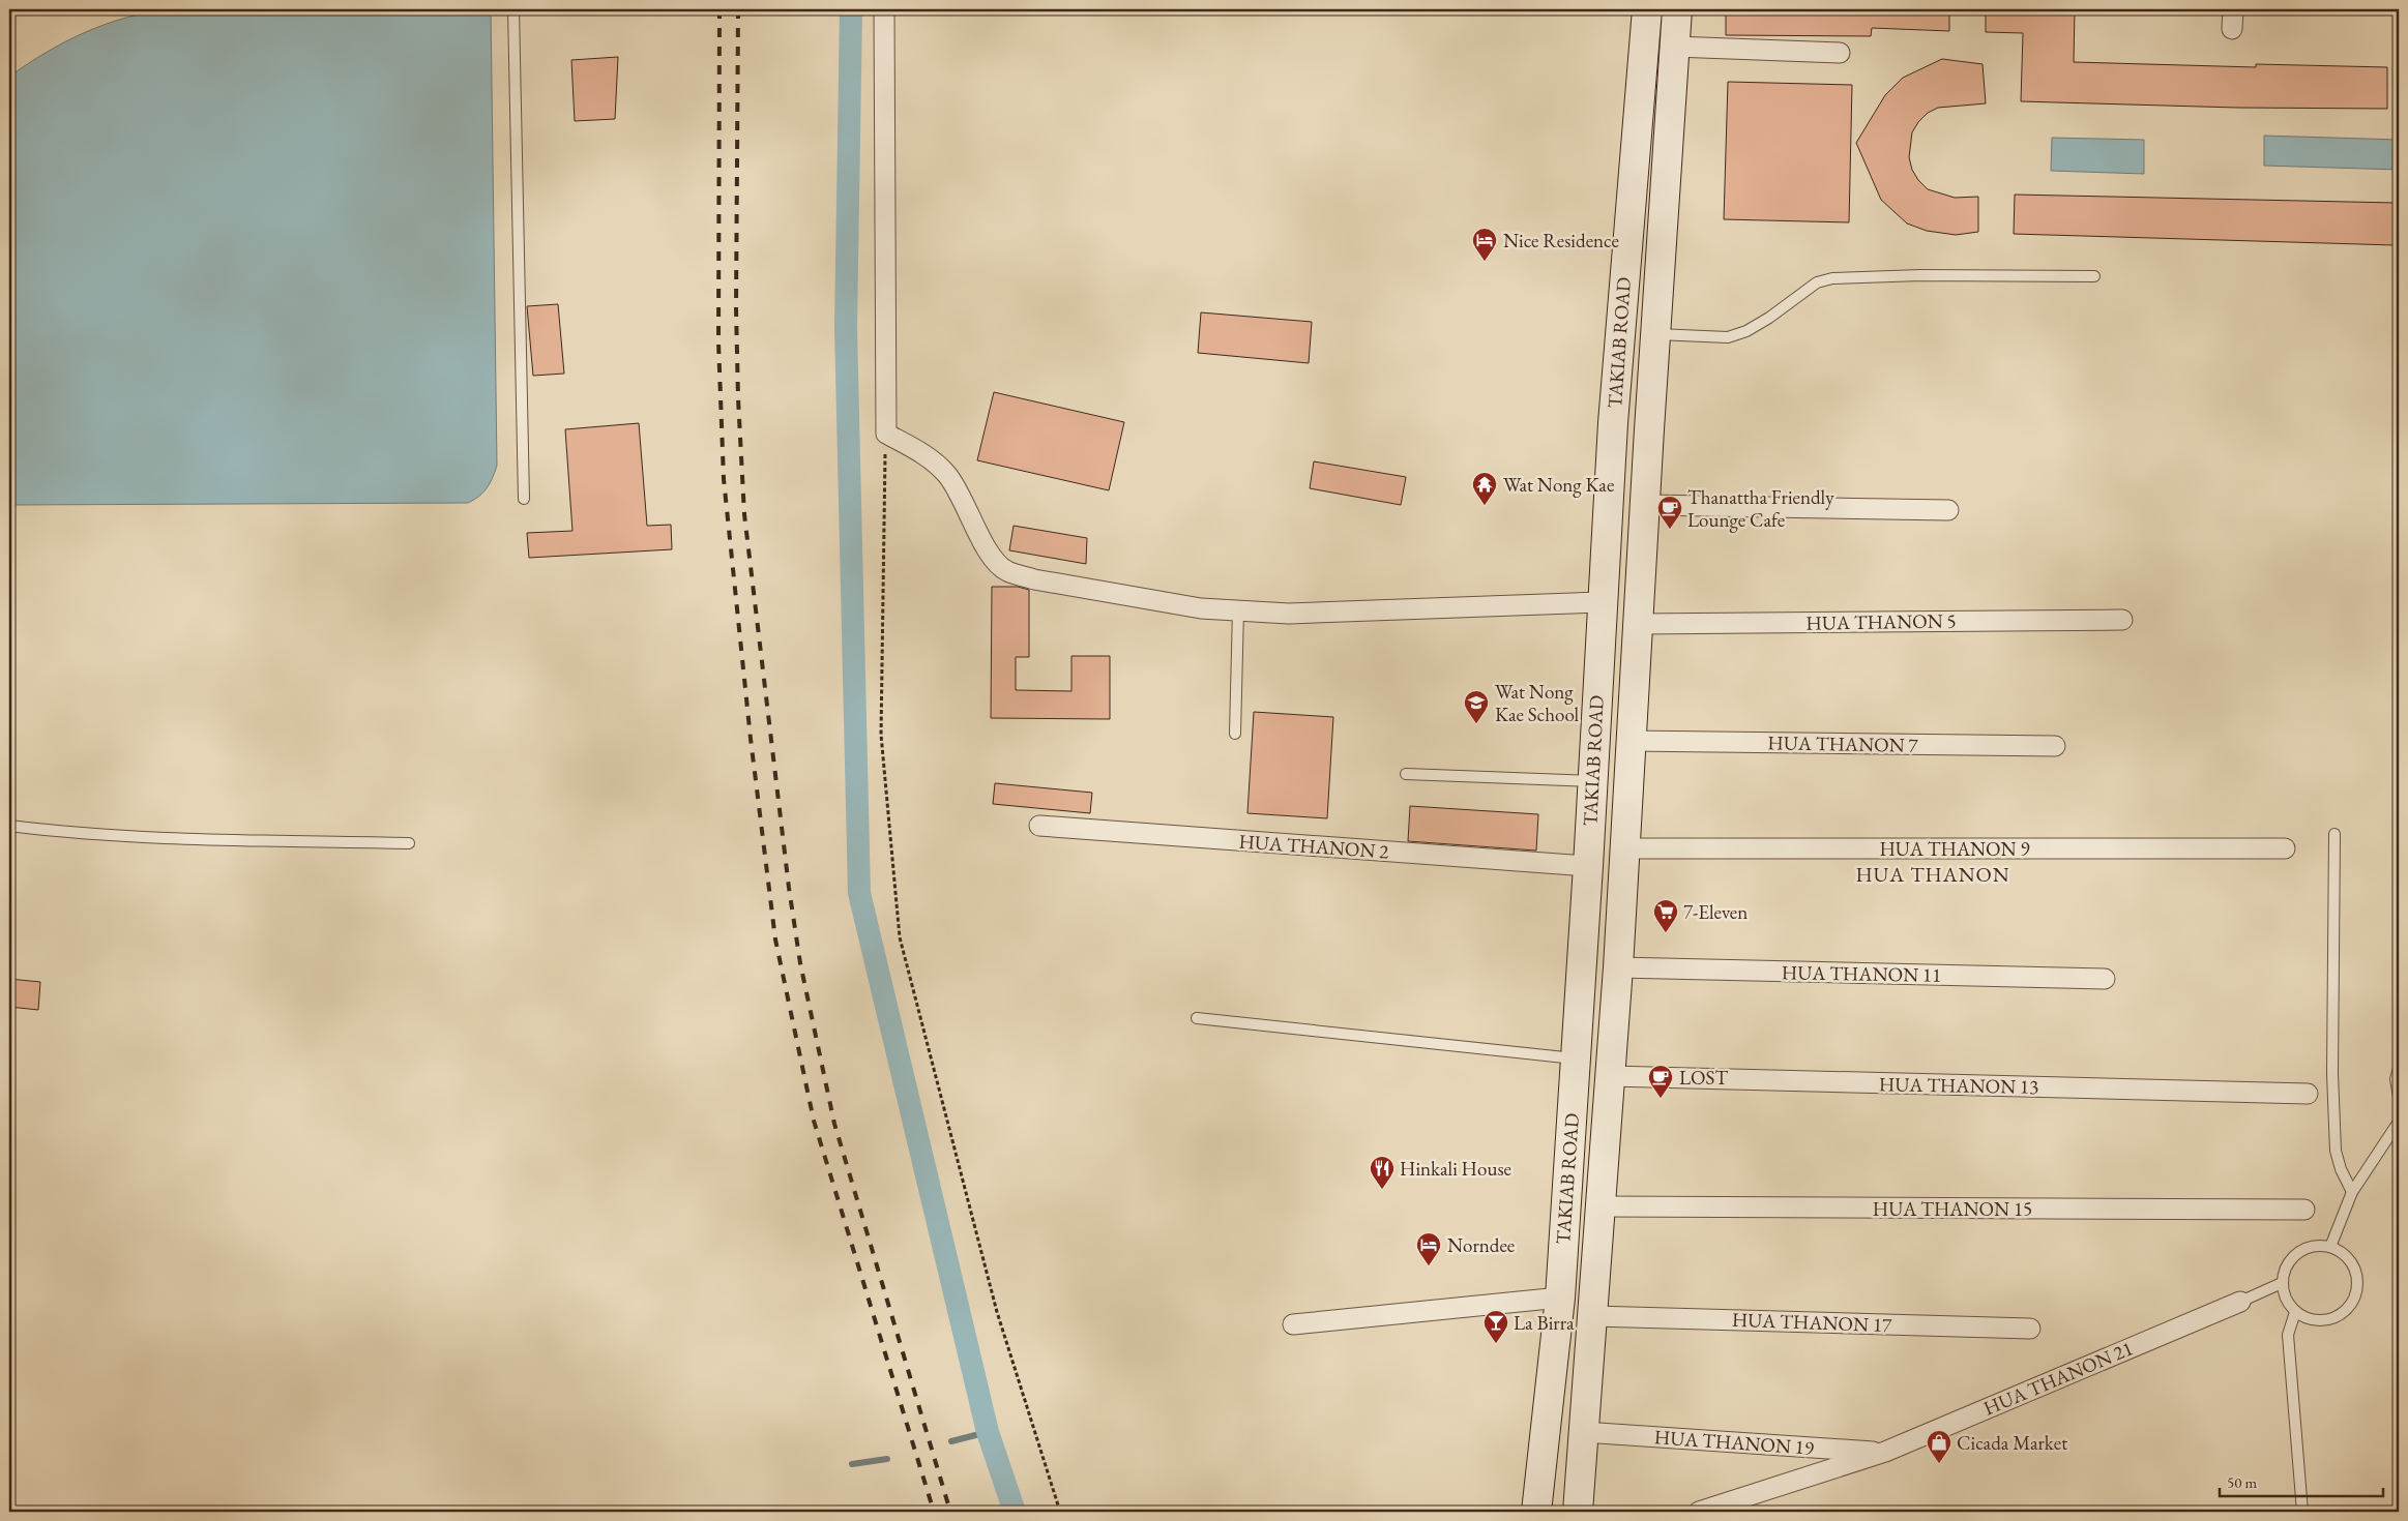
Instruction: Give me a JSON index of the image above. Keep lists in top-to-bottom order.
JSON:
{
  "streets": {
    "street": [
      "TAKIAB ROAD",
      "HUA THANON 5",
      "HUA THANON 7",
      "HUA THANON 2",
      "HUA THANON 9",
      "HUA THANON 11",
      "HUA THANON 13",
      "HUA THANON 15",
      "HUA THANON 17",
      "HUA THANON 21",
      "HUA THANON 19"
    ]
  },
  "crossings": [
    ["TAKIAB ROAD", "HUA THANON 5"],
    ["TAKIAB ROAD", "HUA THANON 7"],
    ["TAKIAB ROAD", "HUA THANON 2"],
    ["TAKIAB ROAD", "HUA THANON 9"],
    ["TAKIAB ROAD", "HUA THANON 11"],
    ["TAKIAB ROAD", "HUA THANON 13"],
    ["TAKIAB ROAD", "HUA THANON 15"],
    ["TAKIAB ROAD", "HUA THANON 17"],
    ["TAKIAB ROAD", "HUA THANON 19"],
    ["HUA THANON 21", "HUA THANON 19"]
  ],
  "districts": ["HUA THANON"],
  "places": {
    "hotel": ["Nice Residence", "Norndee"],
    "temple": ["Wat Nong Kae"],
    "cafe": ["Thanattha Friendly Lounge Cafe", "LOST"],
    "school or university": ["Wat Nong Kae School"],
    "supermarket": ["7-Eleven"],
    "restaurant": ["Hinkali House"],
    "bar": ["La Birra"],
    "shop": ["Cicada Market"]
  },
  "scale_bar": "50 m"
}
